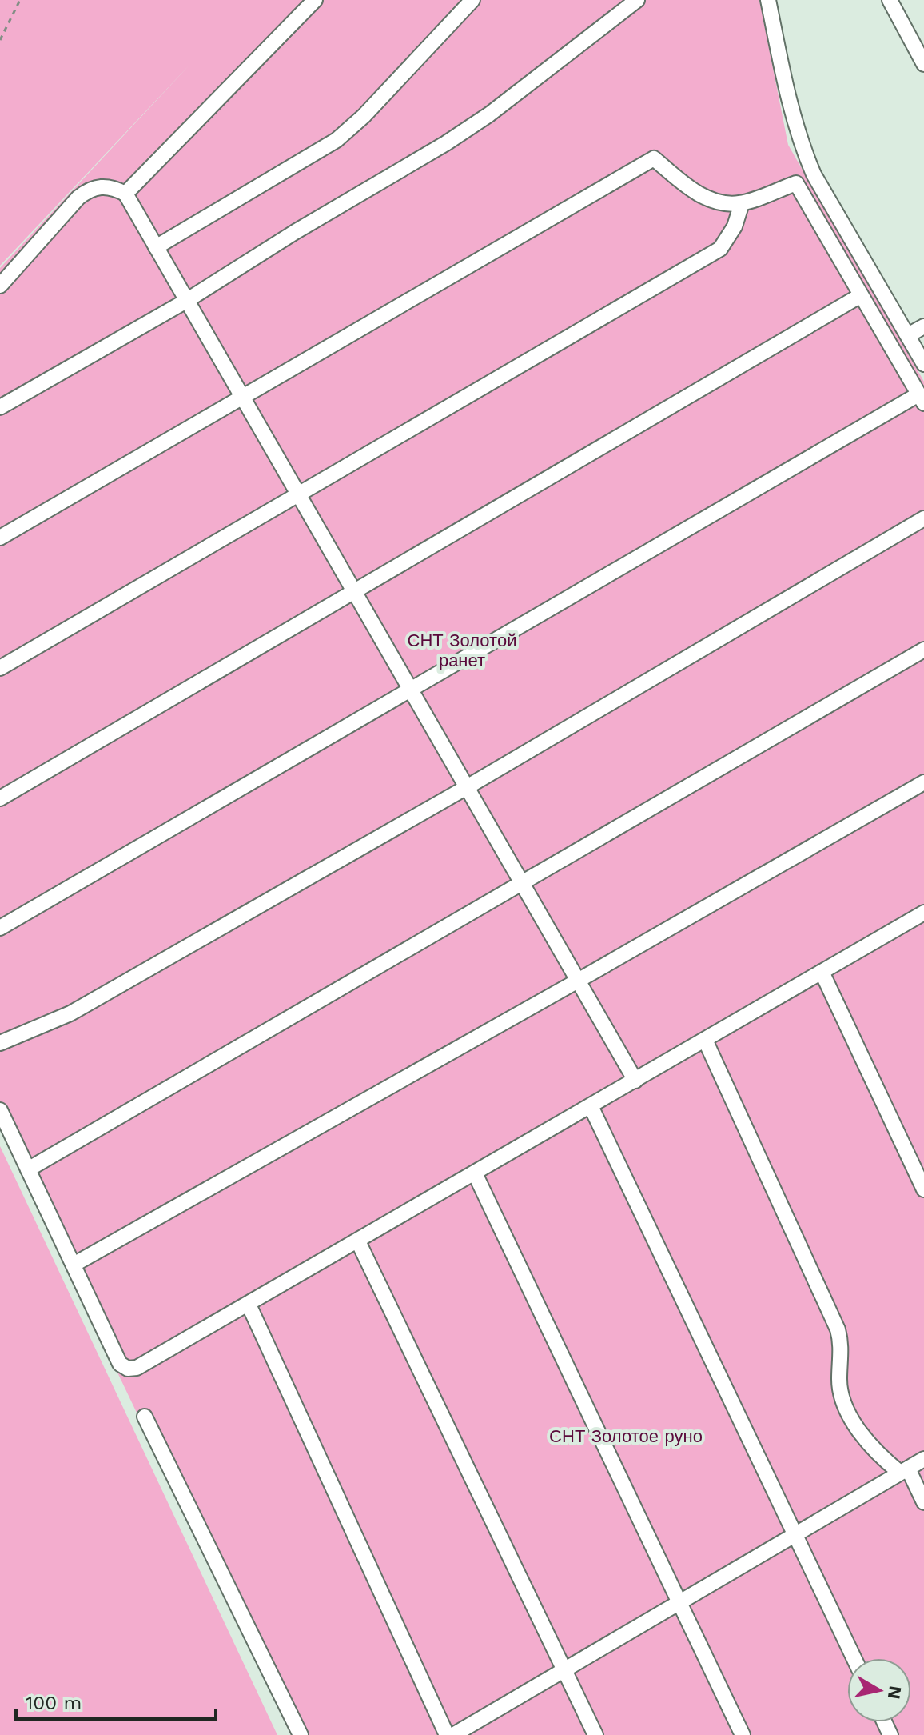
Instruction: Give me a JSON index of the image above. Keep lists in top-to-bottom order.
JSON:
{
  "parks": ["СНТ Золотой ранет", "СНТ Золотое руно"],
  "scale_bar": "100 m",
  "north": "right"
}
